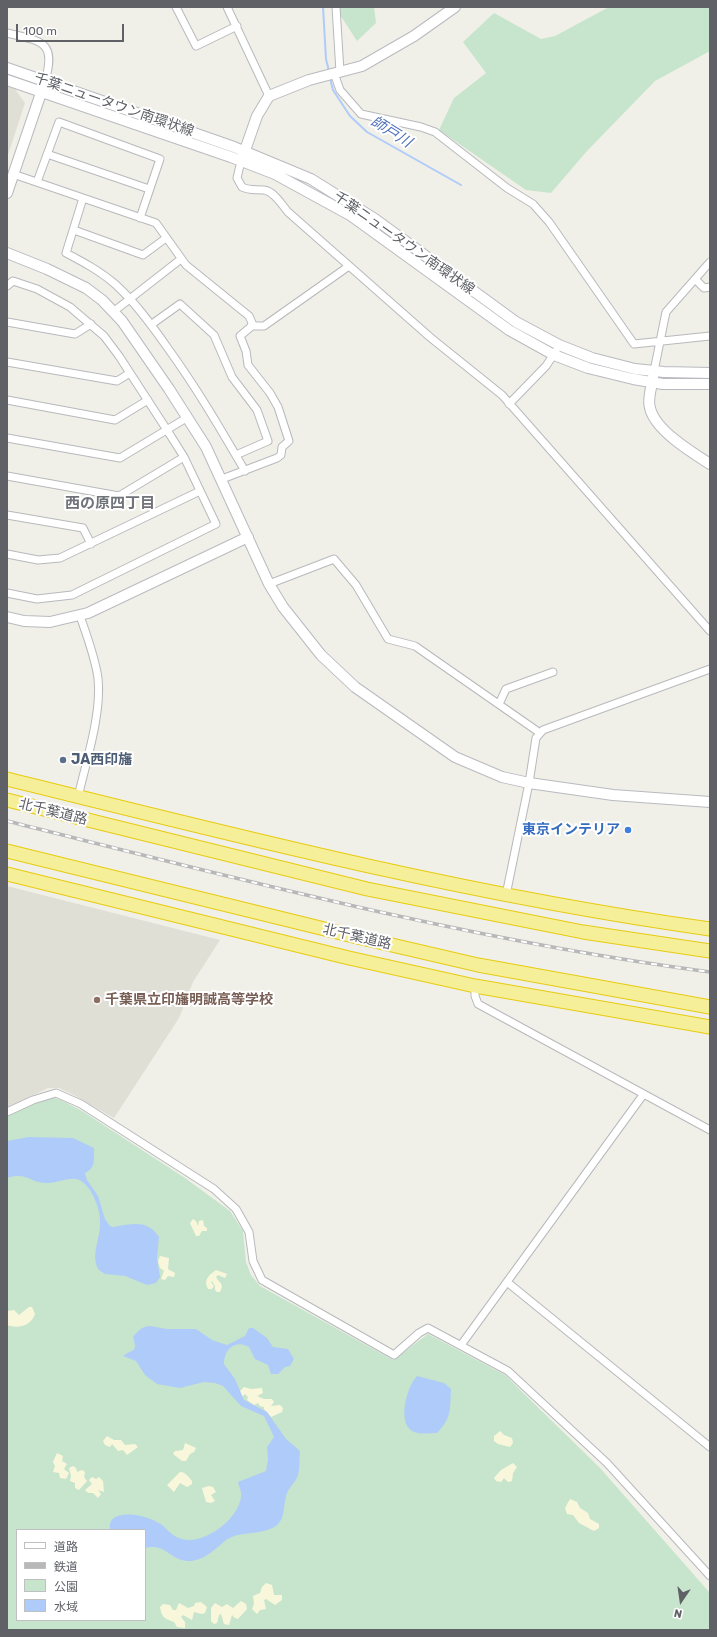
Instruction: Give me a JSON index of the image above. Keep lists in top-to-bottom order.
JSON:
{
  "streets": {
    "highway": ["北千葉道路"],
    "street": ["千葉ニュータウン南環状線"]
  },
  "districts": ["西の原四丁目"],
  "water": ["師戸川"],
  "places": ["JA西印旛", "東京インテリア", "千葉県立印旛明誠高等学校"],
  "legend": [
    "道路",
    "鉄道",
    "公園",
    "水域"
  ],
  "scale_bar": "100 m",
  "north": "bottom"
}
